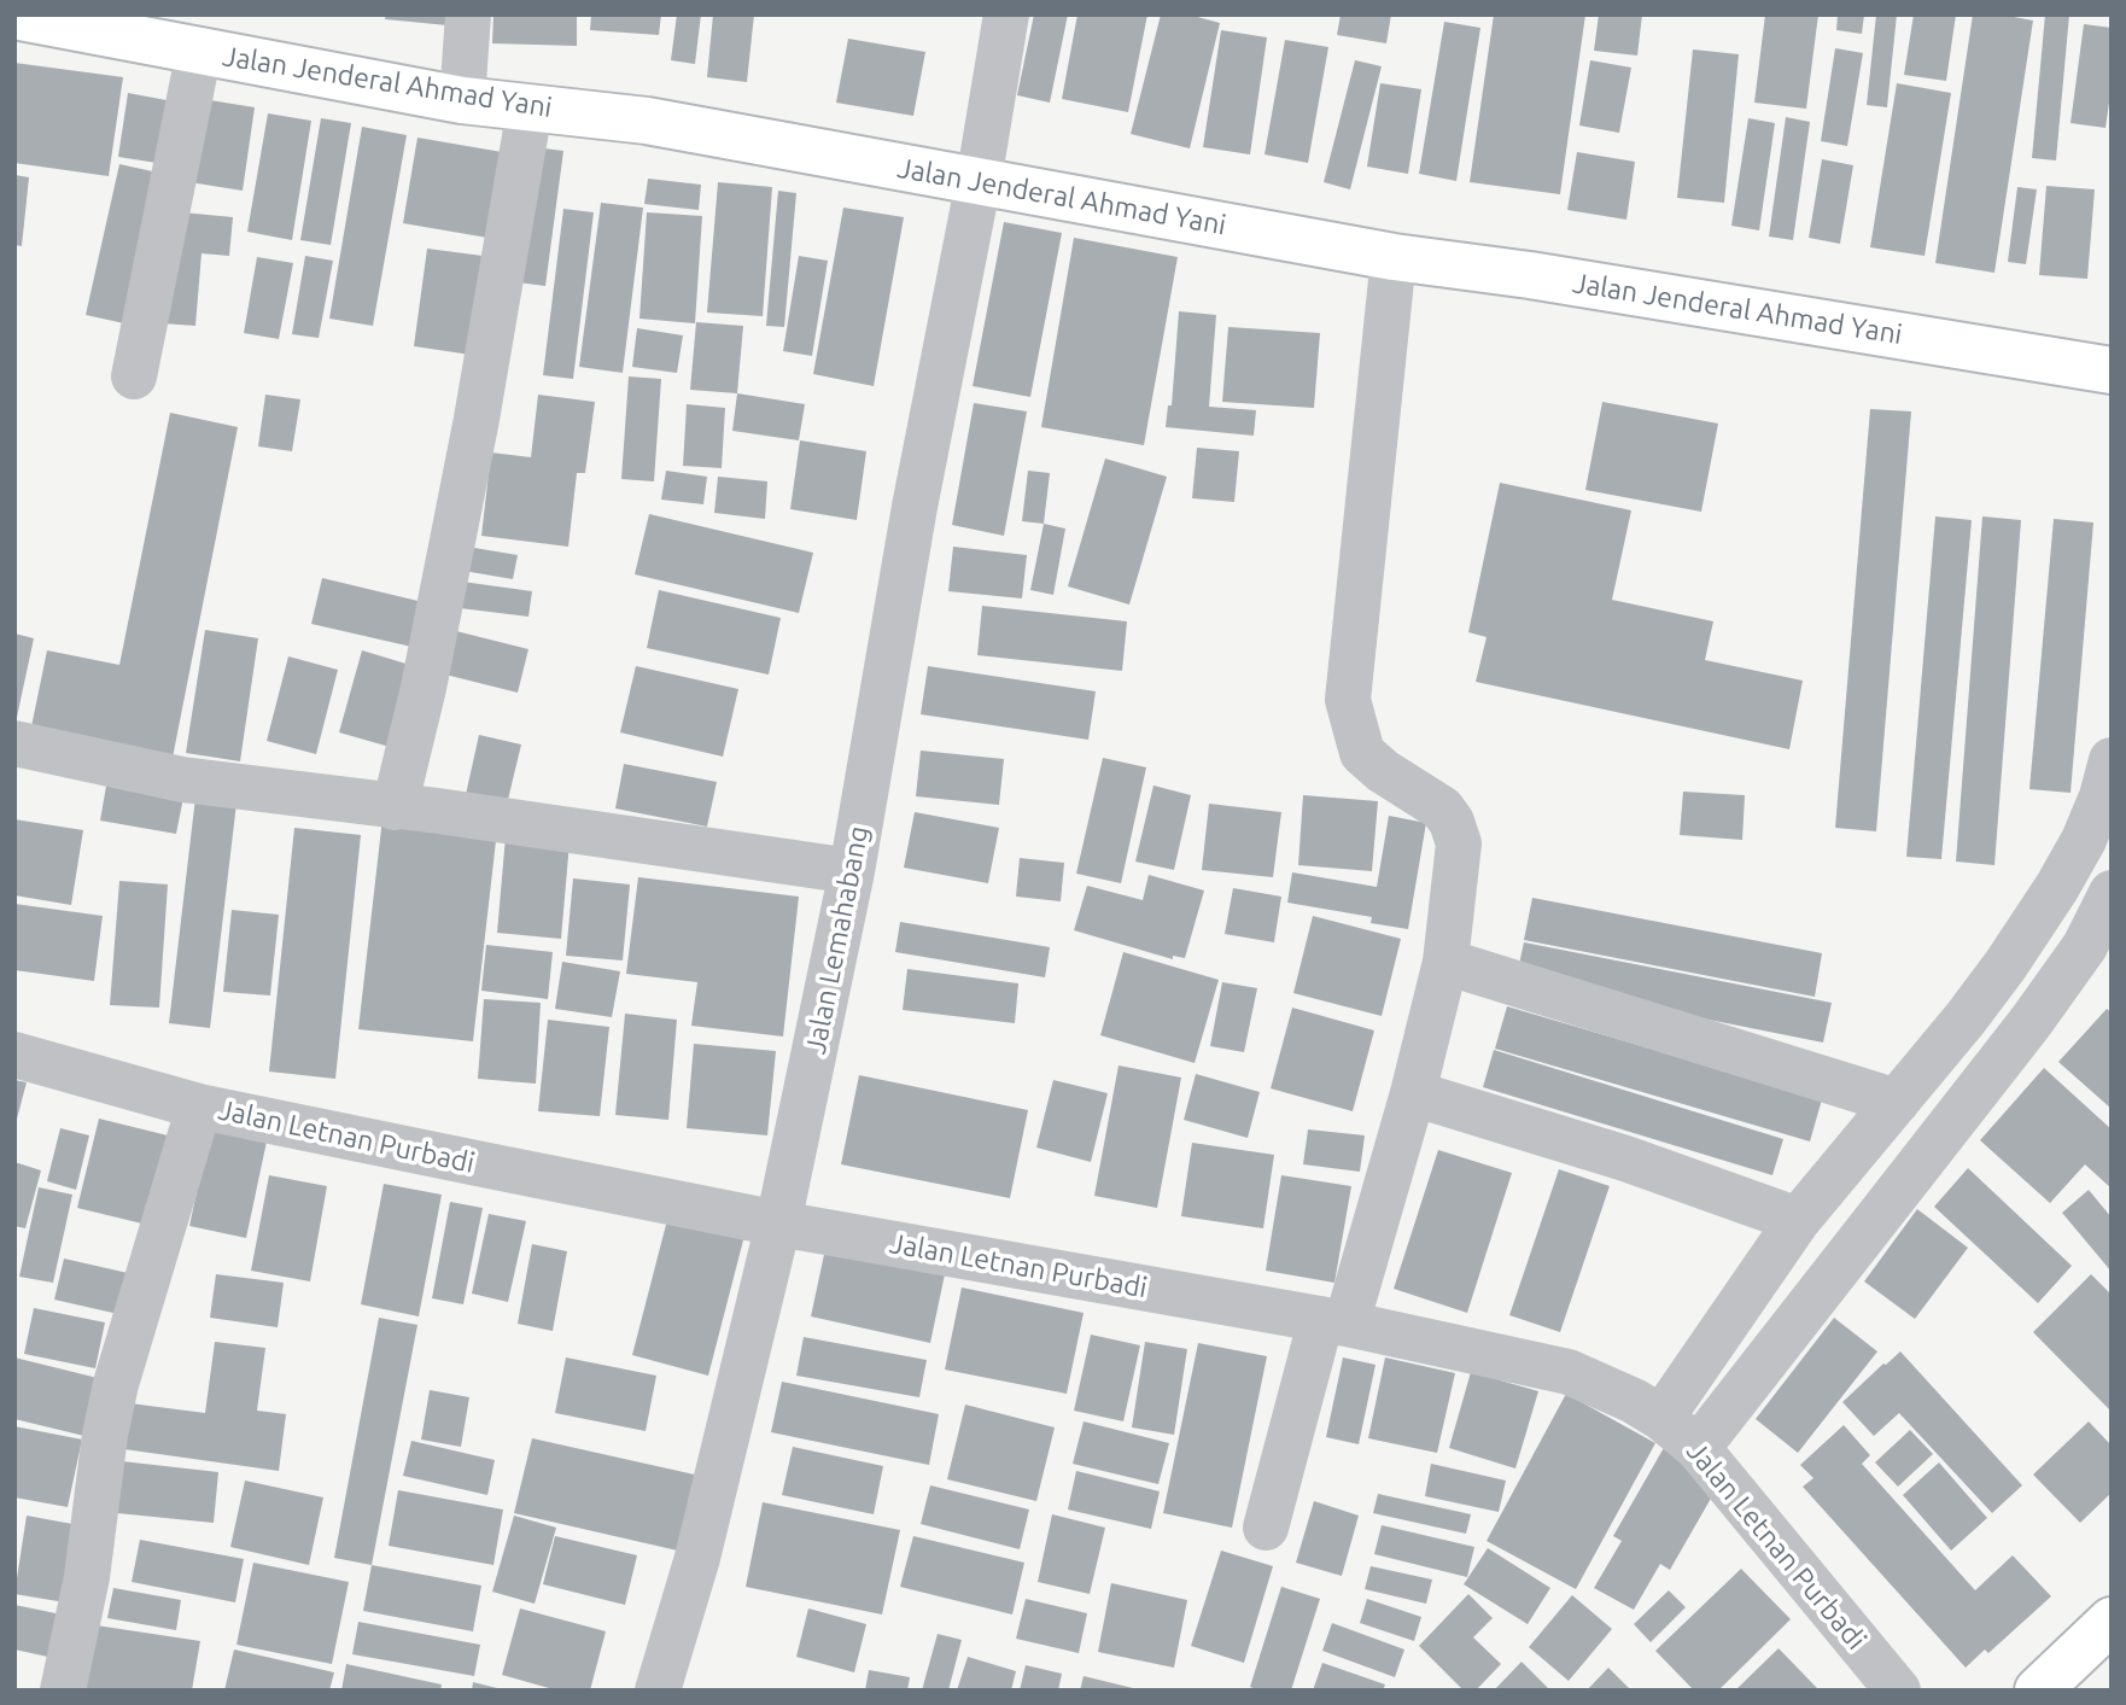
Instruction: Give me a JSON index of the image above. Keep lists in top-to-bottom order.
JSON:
{
  "streets": {
    "main road": ["Jalan Jenderal Ahmad Yani"],
    "street": ["Jalan Lemahabang", "Jalan Letnan Purbadi"]
  },
  "crossings": [
    ["Jalan Jenderal Ahmad Yani", "Jalan Lemahabang"],
    ["Jalan Lemahabang", "Jalan Letnan Purbadi"]
  ]
}
